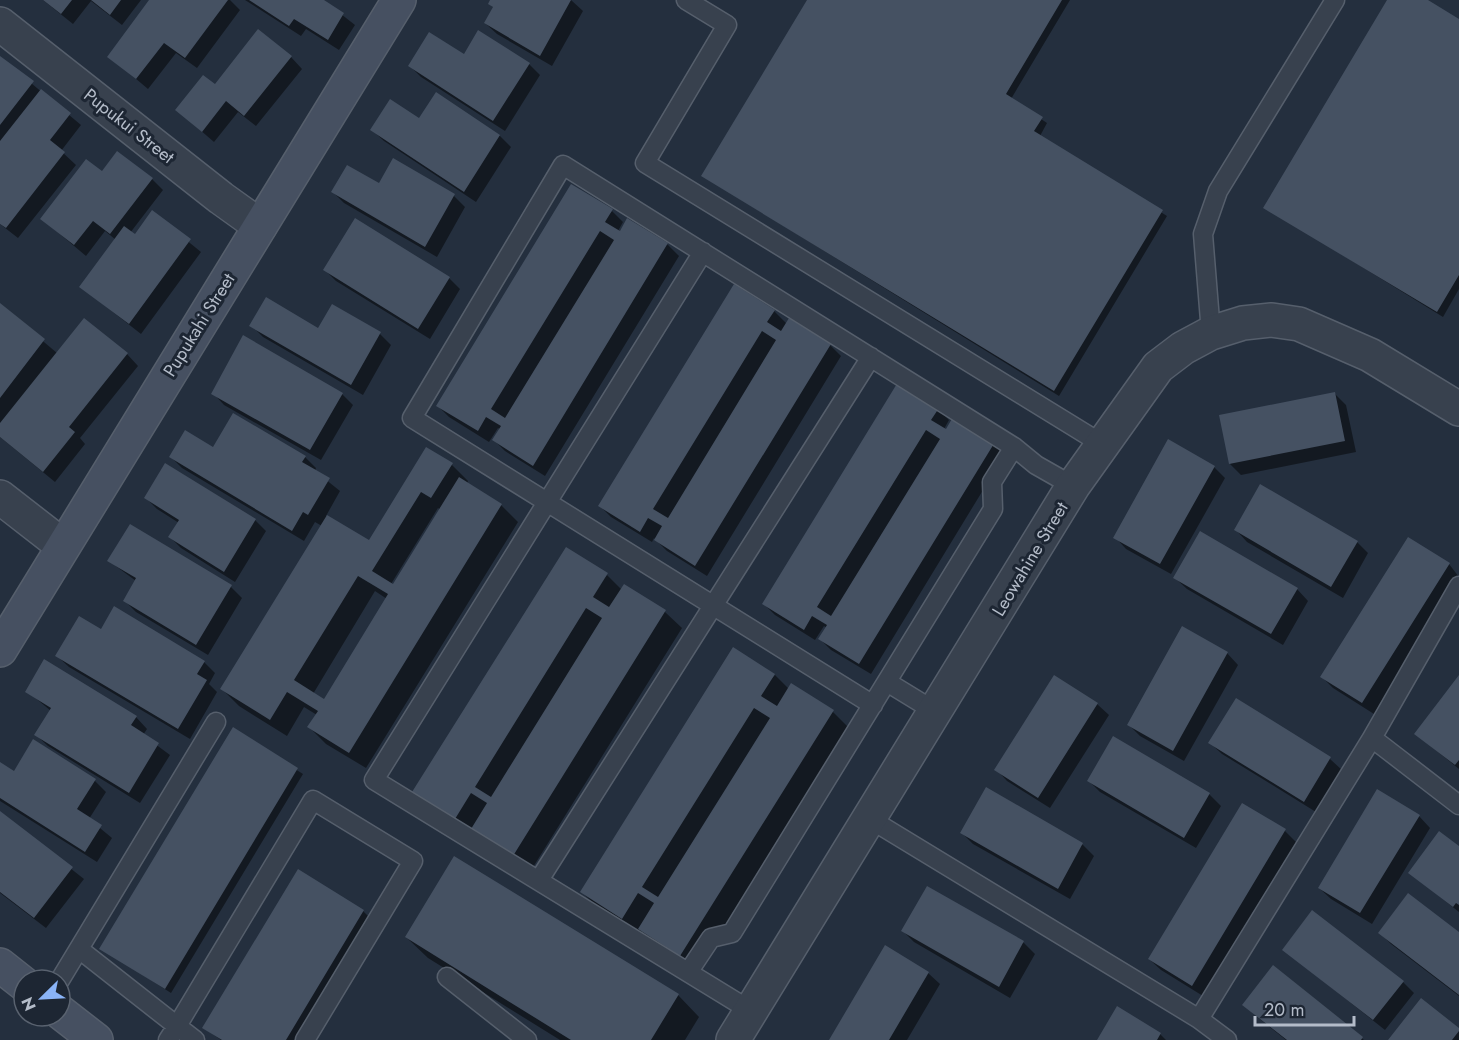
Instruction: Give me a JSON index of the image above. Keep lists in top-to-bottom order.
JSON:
{
  "streets": {
    "street": ["Pupukui Street", "Pupukahi Street", "Leowahine Street"]
  },
  "crossings": [
    ["Pupukui Street", "Pupukahi Street"]
  ],
  "scale_bar": "20 m",
  "north": "bottom left"
}
